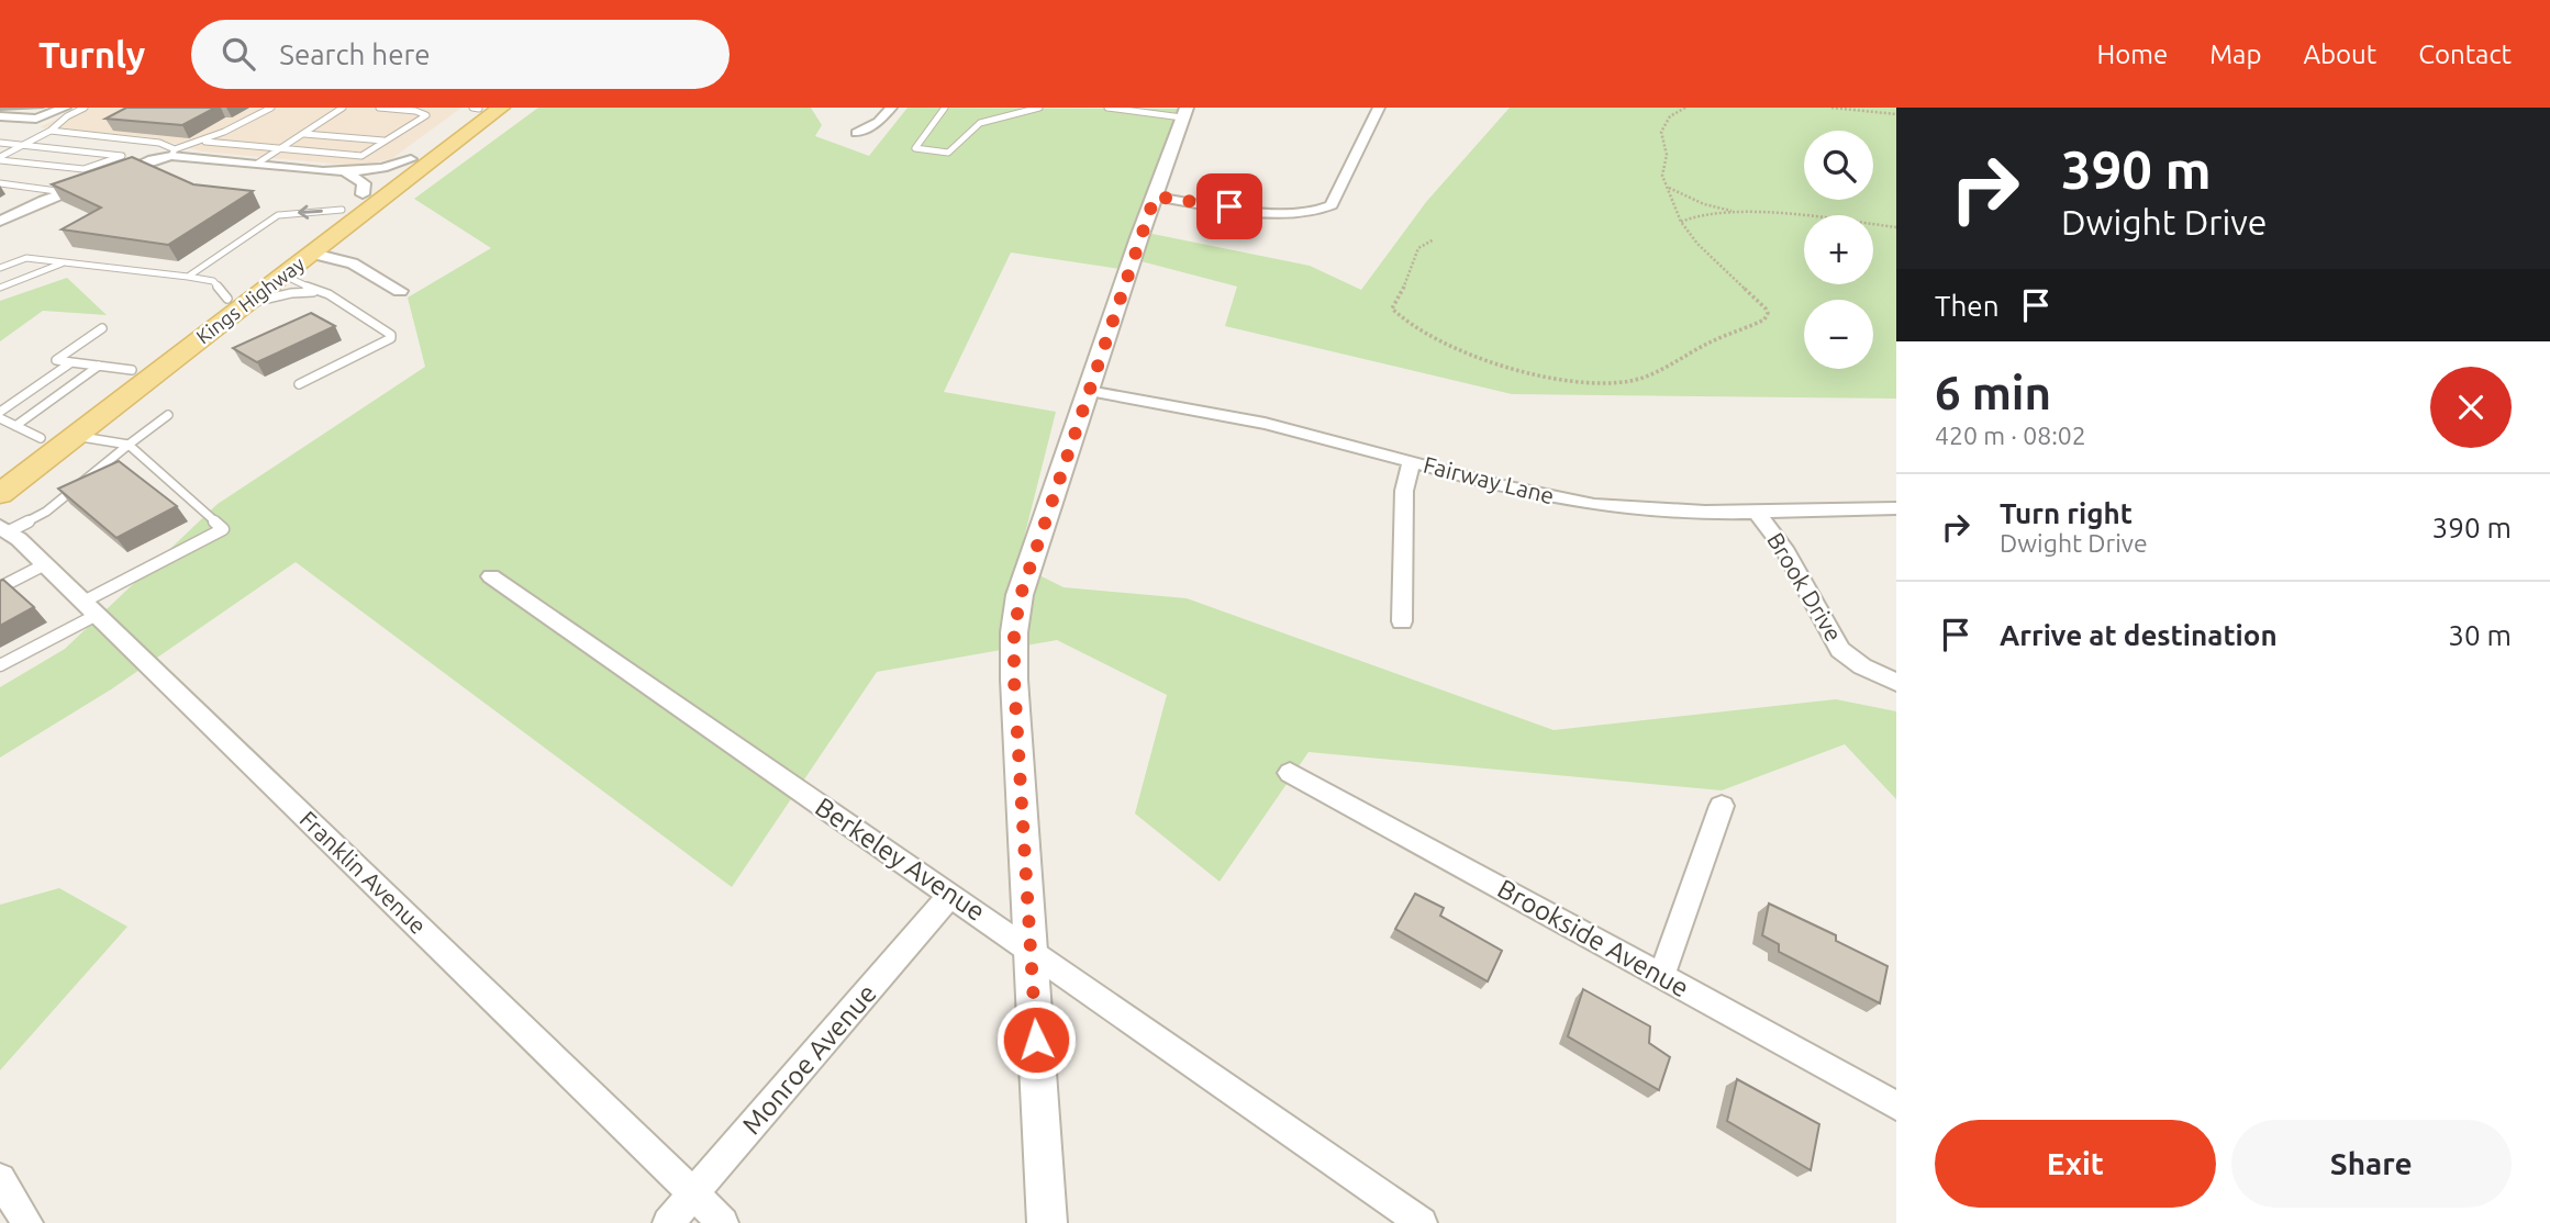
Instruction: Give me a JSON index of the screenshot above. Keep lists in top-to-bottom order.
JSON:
{
  "streets": {
    "main road": ["Kings Highway"],
    "street": [
      "Fairway Lane",
      "Brook Drive",
      "Berkeley Avenue",
      "Franklin Avenue",
      "Brookside Avenue",
      "Monroe Avenue"
    ]
  },
  "crossings": [
    ["Fairway Lane", "Brook Drive"],
    ["Berkeley Avenue", "Monroe Avenue"],
    ["Franklin Avenue", "Monroe Avenue"]
  ],
  "page": {
    "header": "Turnly",
    "search": "Search here",
    "nav": [
      "Home",
      "Map",
      "About",
      "Contact"
    ],
    "turn": ["390 m", "Dwight Drive"],
    "map_buttons": ["+", "−"],
    "then": "Then",
    "heading": ["6 min", "420 m · 08:02"],
    "list": [
      {
        "name": "Turn right",
        "note": "Dwight Drive",
        "value": "390 m"
      },
      {
        "name": "Arrive at destination",
        "value": "30 m"
      }
    ],
    "buttons": ["Exit", "Share"]
  }
}
